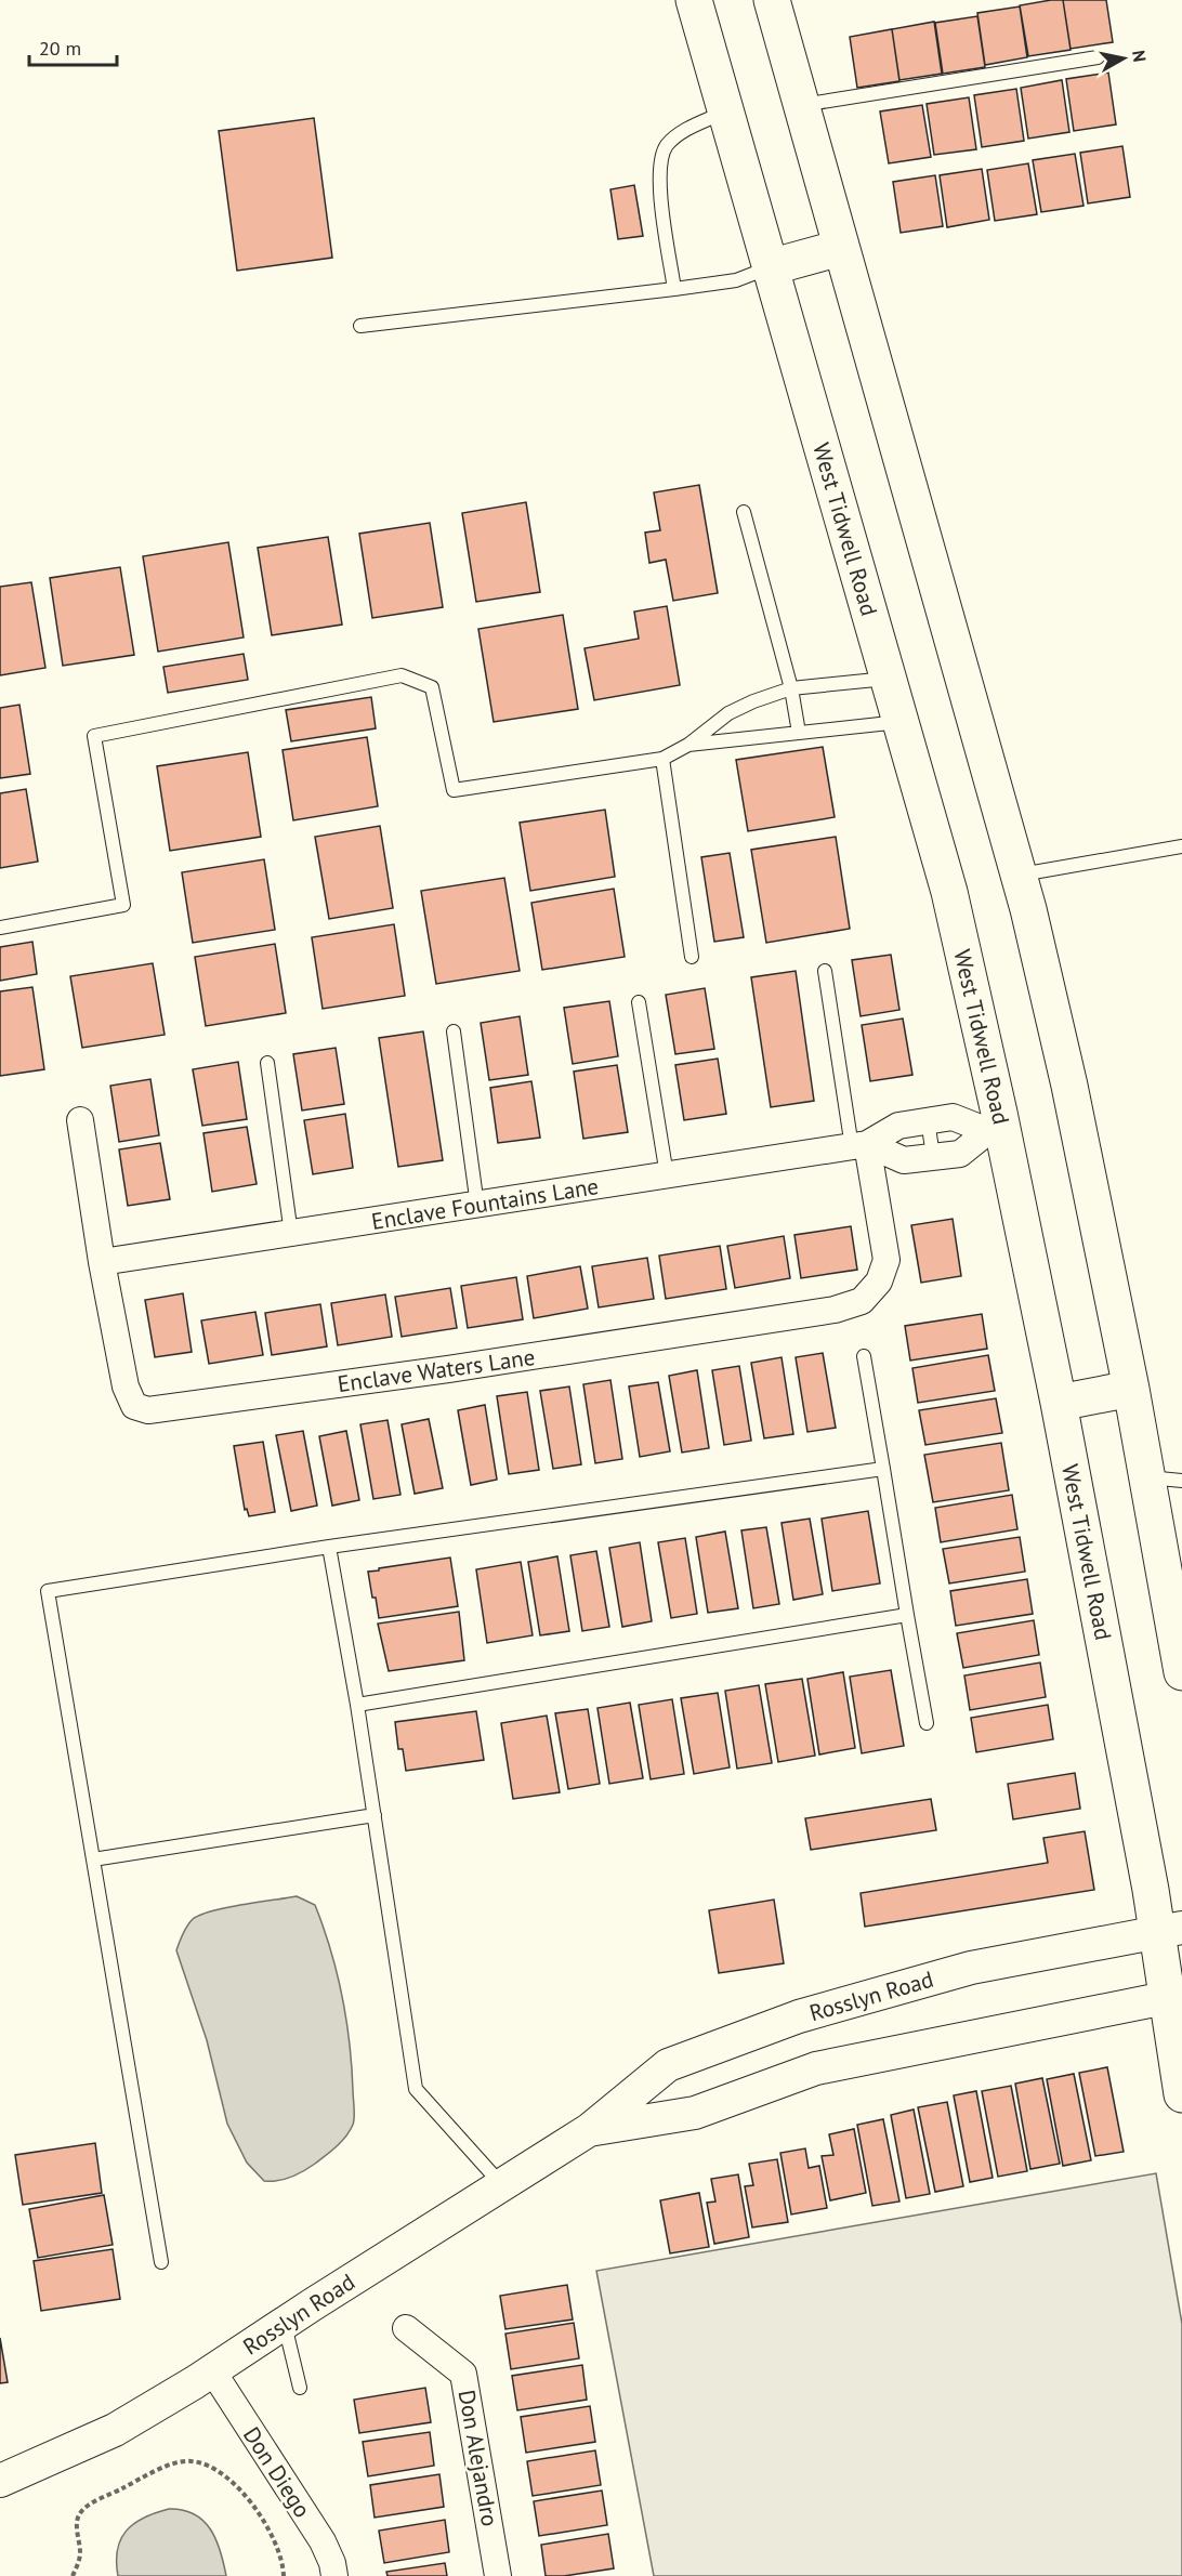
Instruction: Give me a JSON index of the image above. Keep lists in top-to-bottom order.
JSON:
{
  "streets": {
    "main road": ["West Tidwell Road"],
    "street": [
      "Enclave Fountains Lane",
      "Enclave Waters Lane",
      "Rosslyn Road",
      "Don Alejandro",
      "Don Diego"
    ]
  },
  "crossings": [
    ["West Tidwell Road", "Enclave Fountains Lane"],
    ["West Tidwell Road", "Rosslyn Road"],
    ["Enclave Fountains Lane", "Enclave Waters Lane"],
    ["Rosslyn Road", "Don Diego"]
  ],
  "scale_bar": "20 m",
  "north": "right"
}
